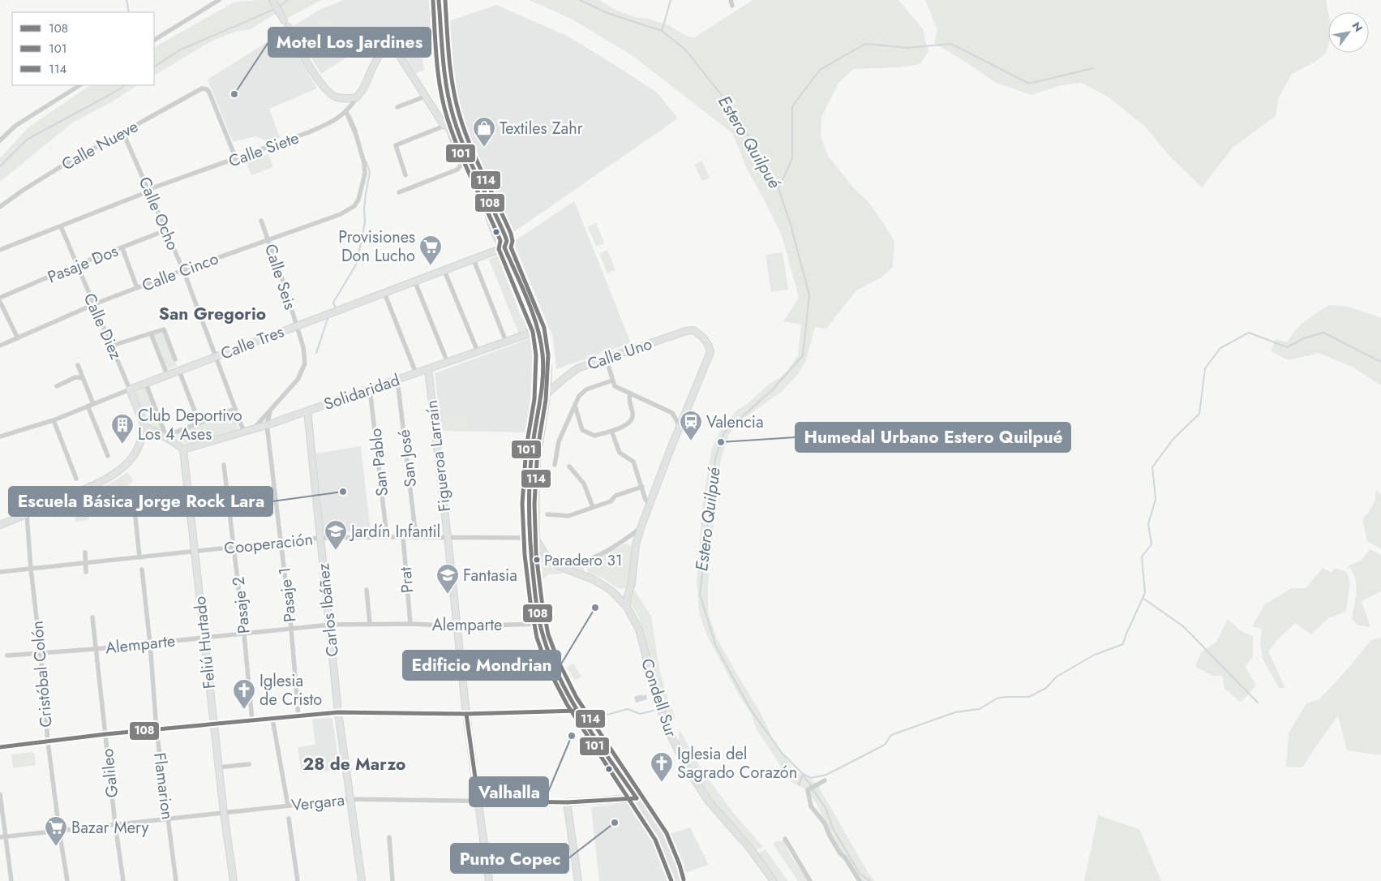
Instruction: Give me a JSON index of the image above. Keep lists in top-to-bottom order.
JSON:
{
  "streets": {
    "street": [
      "Calle Nueve",
      "Calle Siete",
      "Calle Ocho",
      "Pasaje Dos",
      "Calle Cinco",
      "Calle Seis",
      "Calle Diez",
      "Calle Tres",
      "Calle Uno",
      "Solidaridad",
      "Figueroa Larraín",
      "San José",
      "San Pablo",
      "Cooperación",
      "Prat",
      "Pasaje 1",
      "Pasaje 2",
      "Carlos Ibáñez",
      "Alemparte",
      "Feliú Hurtado",
      "Cristóbal Colón",
      "Condell Sur",
      "Galileo",
      "Flamarion",
      "Vergara"
    ]
  },
  "crossings": [
    ["Calle Nueve", "Calle Siete"],
    ["Calle Nueve", "Calle Ocho"],
    ["Calle Siete", "Calle Ocho"],
    ["Calle Siete", "Calle Cinco"],
    ["Calle Siete", "Calle Diez"],
    ["Calle Ocho", "Pasaje Dos"],
    ["Calle Ocho", "Calle Cinco"],
    ["Calle Ocho", "Calle Tres"],
    ["Calle Ocho", "Solidaridad"],
    ["Pasaje Dos", "Calle Diez"],
    ["Calle Cinco", "Calle Seis"],
    ["Calle Cinco", "Calle Diez"],
    ["Calle Seis", "Calle Tres"],
    ["Calle Seis", "Pasaje 1"],
    ["Calle Diez", "Calle Tres"],
    ["Solidaridad", "Figueroa Larraín"],
    ["Solidaridad", "San José"],
    ["Solidaridad", "San Pablo"],
    ["Solidaridad", "Pasaje 1"],
    ["Solidaridad", "Carlos Ibáñez"],
    ["Solidaridad", "Feliú Hurtado"],
    ["Figueroa Larraín", "Cooperación"],
    ["Figueroa Larraín", "Alemparte"],
    ["Figueroa Larraín", "Vergara"],
    ["San José", "Cooperación"],
    ["San Pablo", "Cooperación"],
    ["Cooperación", "Prat"],
    ["Cooperación", "Pasaje 1"],
    ["Cooperación", "Pasaje 2"],
    ["Cooperación", "Carlos Ibáñez"],
    ["Cooperación", "Feliú Hurtado"],
    ["Cooperación", "Cristóbal Colón"],
    ["Cooperación", "Condell Sur"],
    ["Prat", "Alemparte"],
    ["Pasaje 1", "Alemparte"],
    ["Pasaje 2", "Alemparte"],
    ["Carlos Ibáñez", "Alemparte"],
    ["Carlos Ibáñez", "Vergara"],
    ["Alemparte", "Feliú Hurtado"],
    ["Alemparte", "Cristóbal Colón"],
    ["Alemparte", "Galileo"],
    ["Alemparte", "Flamarion"],
    ["Feliú Hurtado", "Vergara"],
    ["Cristóbal Colón", "Vergara"],
    ["Galileo", "Vergara"],
    ["Flamarion", "Vergara"]
  ],
  "districts": ["San Gregorio", "28 de Marzo"],
  "water": ["Estero Quilpué"],
  "places": {
    "other": [
      "Motel Los Jardines",
      "Humedal Urbano Estero Quilpué",
      "Escuela Básica Jorge Rock Lara",
      "Paradero 31",
      "Edificio Mondrian",
      "Valhalla",
      "Punto Copec"
    ],
    "shop": ["Textiles Zahr"],
    "supermarket": ["Provisiones Don Lucho", "Bazar Mery"],
    "station": ["Valencia"],
    "building": ["Club Deportivo Los 4 Ases"],
    "school or university": ["Jardín Infantil", "Fantasia"],
    "church": ["Iglesia de Cristo", "Iglesia del Sagrado Corazón"]
  },
  "lines": ["transit line 108", "transit line 114", "transit line 101"],
  "legend": ["108", "101", "114"],
  "north": "top right"
}
